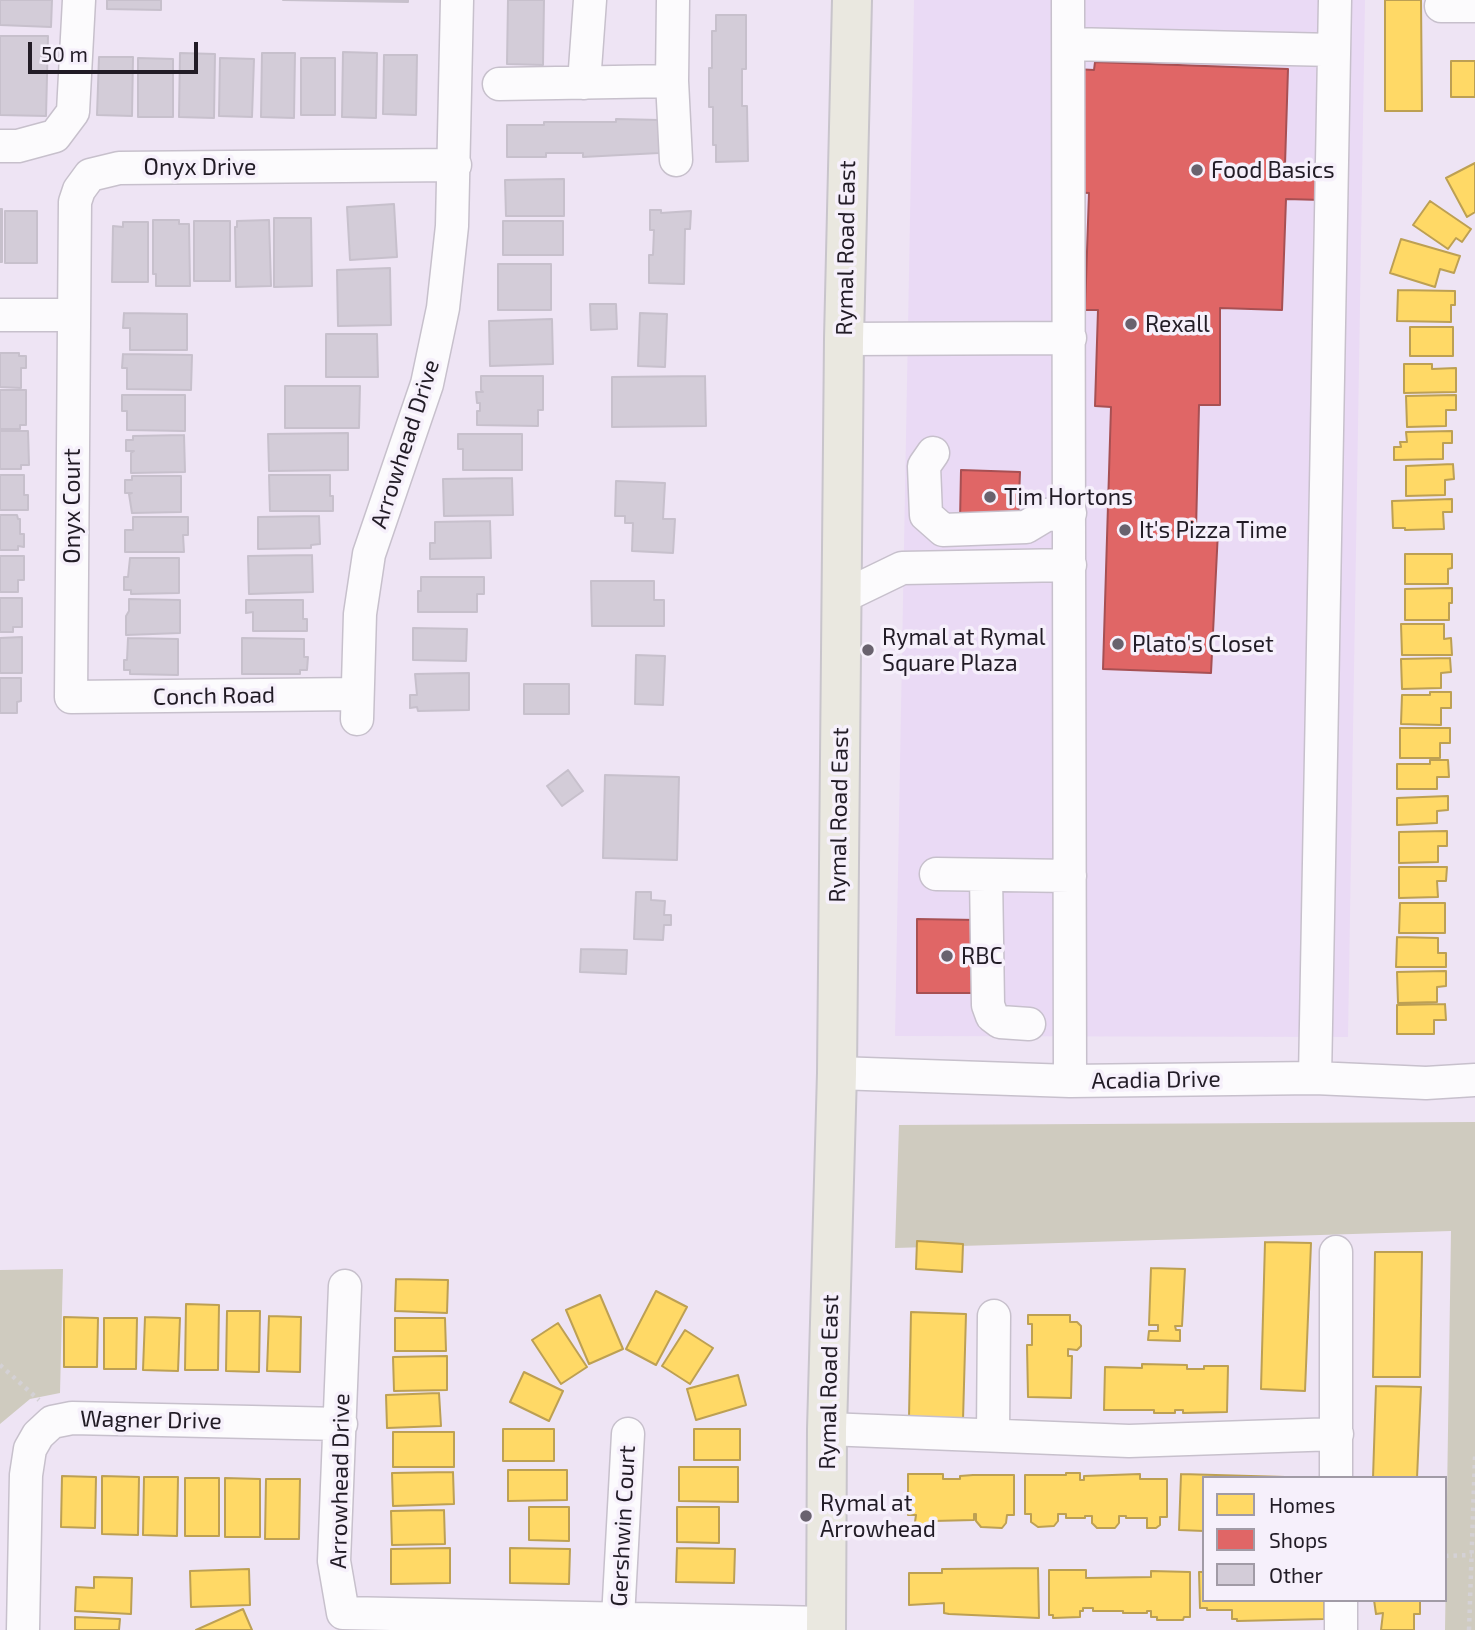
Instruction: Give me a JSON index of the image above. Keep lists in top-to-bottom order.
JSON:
{
  "streets": {
    "main road": ["Rymal Road East"],
    "street": [
      "Onyx Drive",
      "Arrowhead Drive",
      "Onyx Court",
      "Conch Road",
      "Acadia Drive",
      "Wagner Drive",
      "Gershwin Court"
    ]
  },
  "crossings": [
    ["Onyx Drive", "Arrowhead Drive"],
    ["Onyx Drive", "Onyx Court"],
    ["Rymal Road East", "Arrowhead Drive"],
    ["Rymal Road East", "Acadia Drive"],
    ["Arrowhead Drive", "Conch Road"],
    ["Arrowhead Drive", "Wagner Drive"],
    ["Arrowhead Drive", "Gershwin Court"],
    ["Onyx Court", "Conch Road"]
  ],
  "places": [
    "Food Basics",
    "Rexall",
    "Tim Hortons",
    "It's Pizza Time",
    "Plato's Closet",
    "Rymal at Rymal Square Plaza",
    "RBC",
    "Rymal at Arrowhead"
  ],
  "legend": ["Homes", "Shops", "Other"],
  "scale_bar": "50 m"
}
